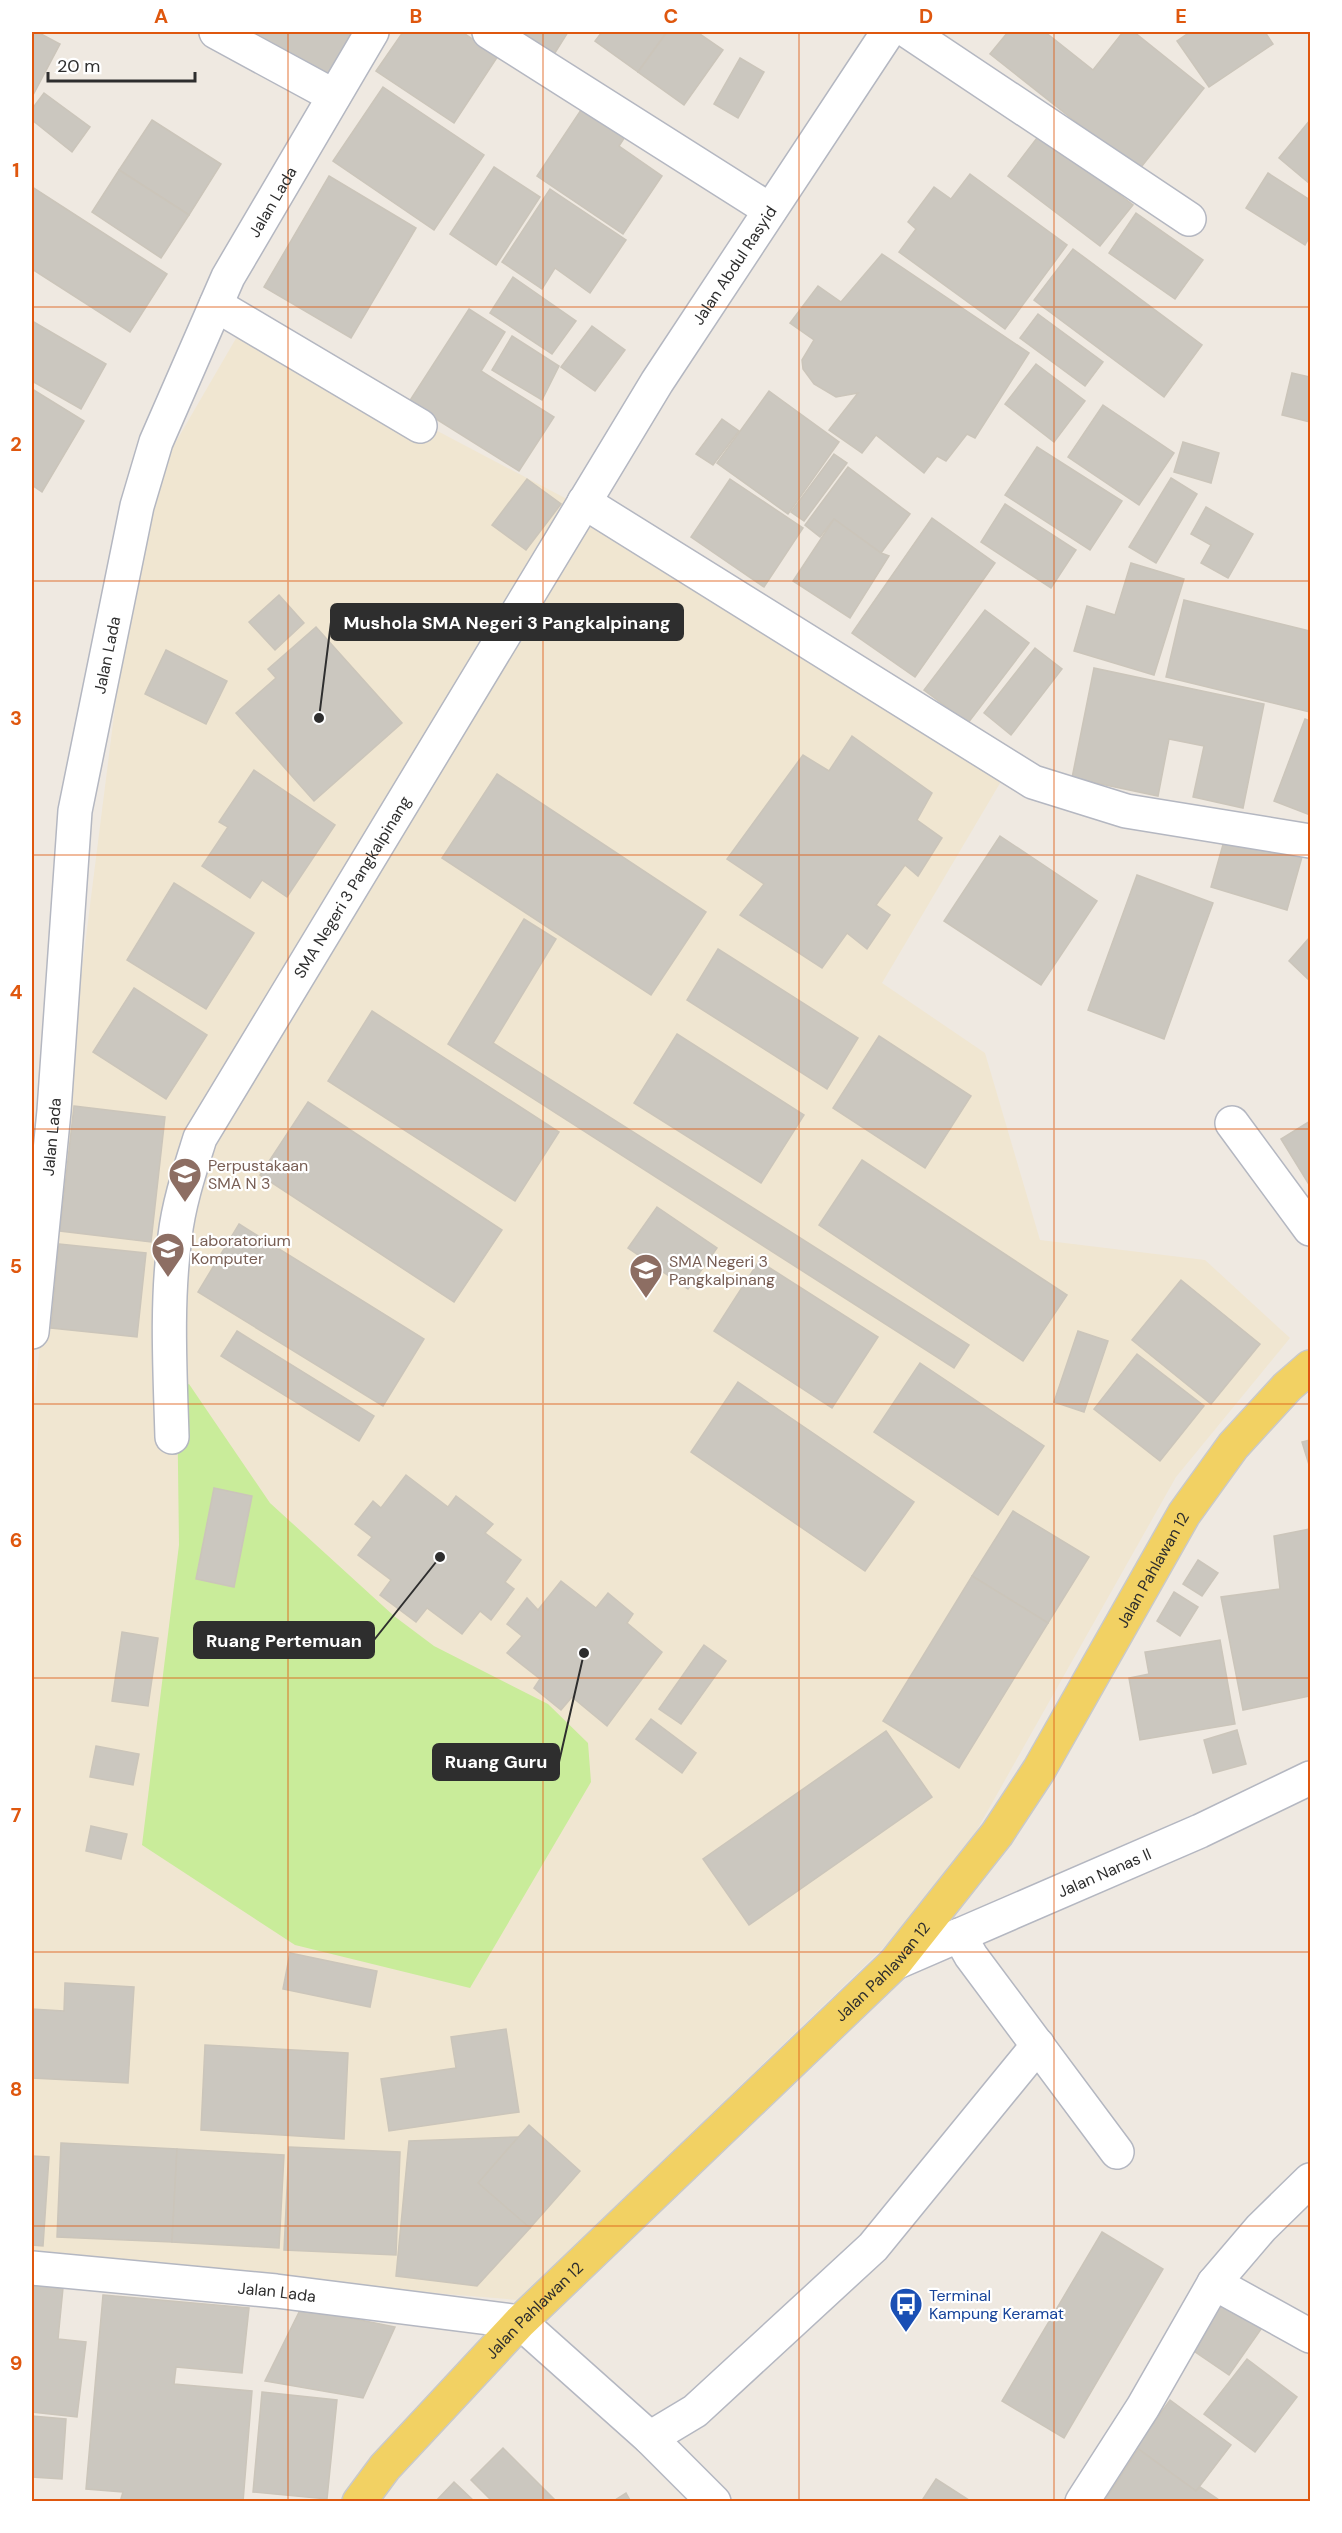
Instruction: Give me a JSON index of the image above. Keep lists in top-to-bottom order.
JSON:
{
  "streets": {
    "main road": ["Jalan Pahlawan 12"],
    "street": [
      "Jalan Lada",
      "Jalan Abdul Rasyid",
      "SMA Negeri 3 Pangkalpinang",
      "Jalan Nanas II"
    ]
  },
  "crossings": [
    ["Jalan Lada", "Jalan Pahlawan 12"],
    ["Jalan Abdul Rasyid", "SMA Negeri 3 Pangkalpinang"],
    ["Jalan Pahlawan 12", "Jalan Nanas II"]
  ],
  "places": {
    "other": ["Mushola SMA Negeri 3 Pangkalpinang", "Ruang Pertemuan", "Ruang Guru"],
    "school or university": ["Perpustakaan SMA N 3", "Laboratorium Komputer", "SMA Negeri 3 Pangkalpinang"],
    "bus stop": ["Terminal Kampung Keramat"]
  },
  "scale_bar": "20 m",
  "grid": {
    "columns": [
      "A",
      "B",
      "C",
      "D",
      "E"
    ],
    "rows": [
      "1",
      "2",
      "3",
      "4",
      "5",
      "6",
      "7",
      "8",
      "9"
    ]
  }
}
